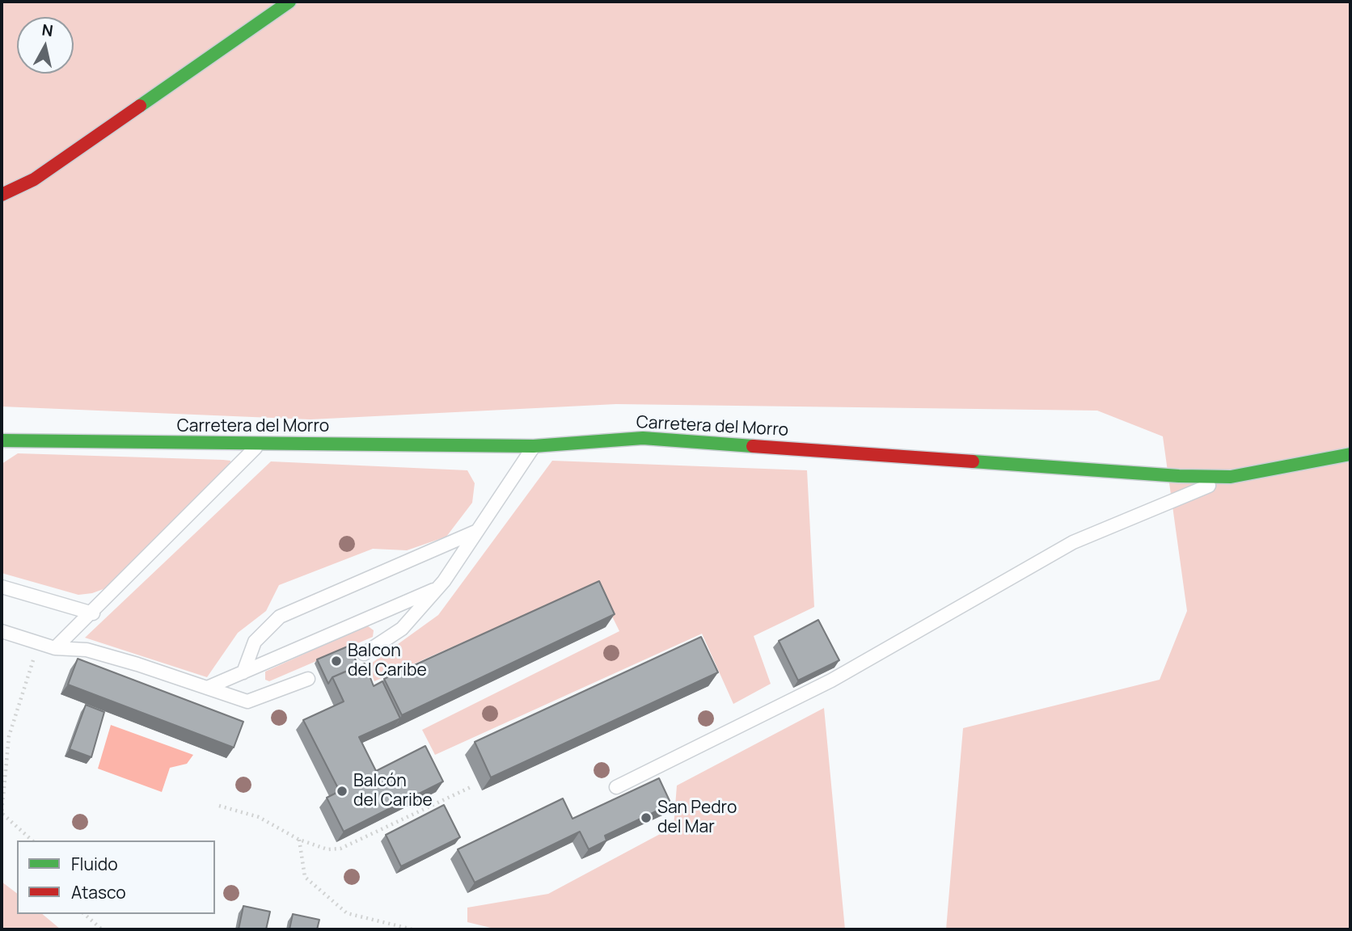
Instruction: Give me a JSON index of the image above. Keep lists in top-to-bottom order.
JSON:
{
  "streets": {
    "main road": ["Carretera del Morro"]
  },
  "places": ["Balcon del Caribe", "Balcón del Caribe", "San Pedro del Mar"],
  "legend": ["Fluido", "Atasco"],
  "north": "top"
}
